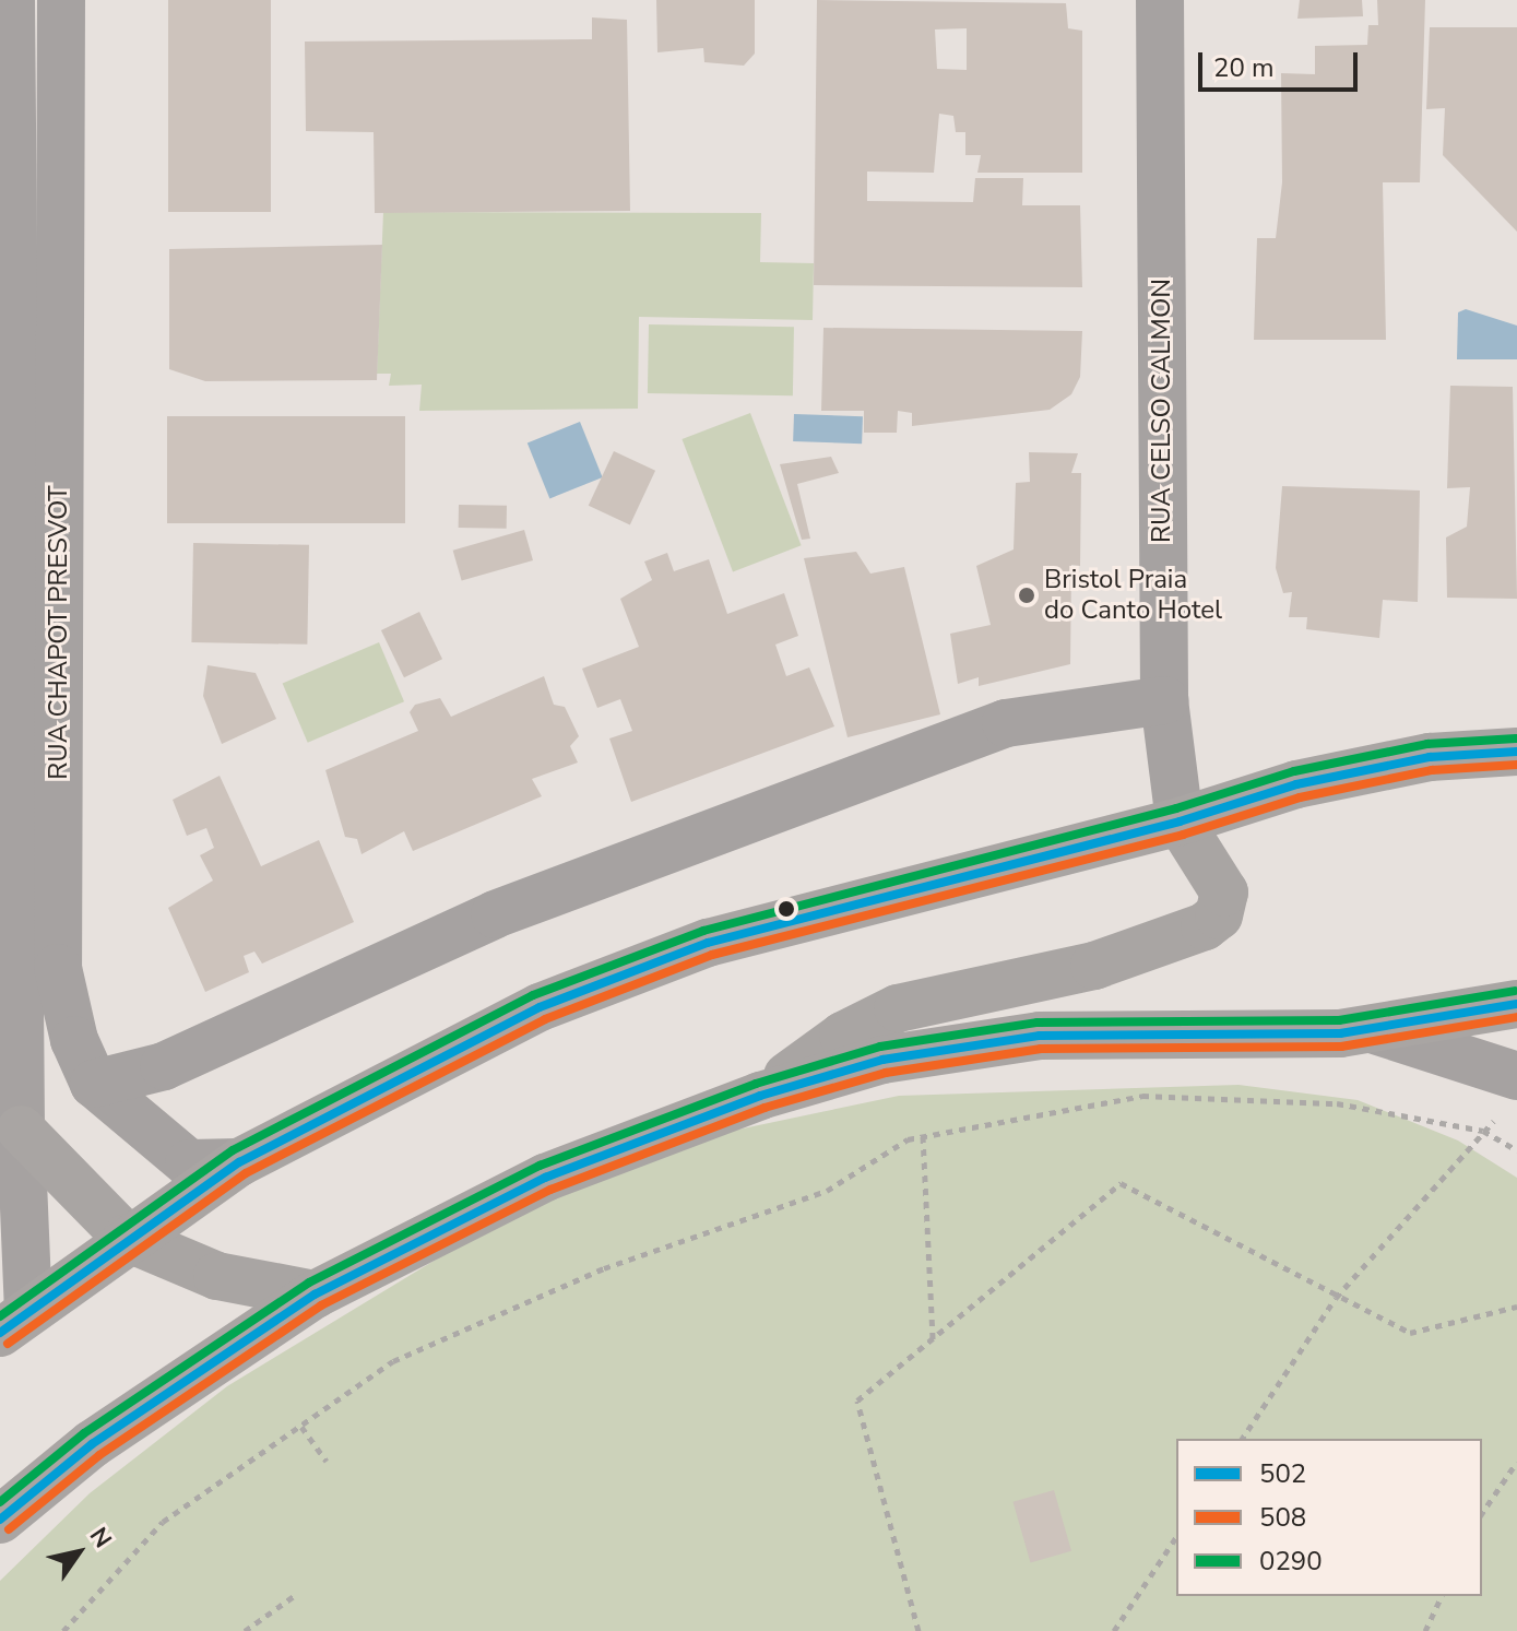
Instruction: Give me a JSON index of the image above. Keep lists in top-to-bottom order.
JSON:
{
  "streets": {
    "street": ["RUA CELSO CALMON", "RUA CHAPOT PRESVOT"]
  },
  "places": ["Bristol Praia do Canto Hotel"],
  "lines": ["transit line 0290", "transit line 502", "transit line 508"],
  "legend": ["502", "508", "0290"],
  "scale_bar": "20 m",
  "north": "top right"
}
